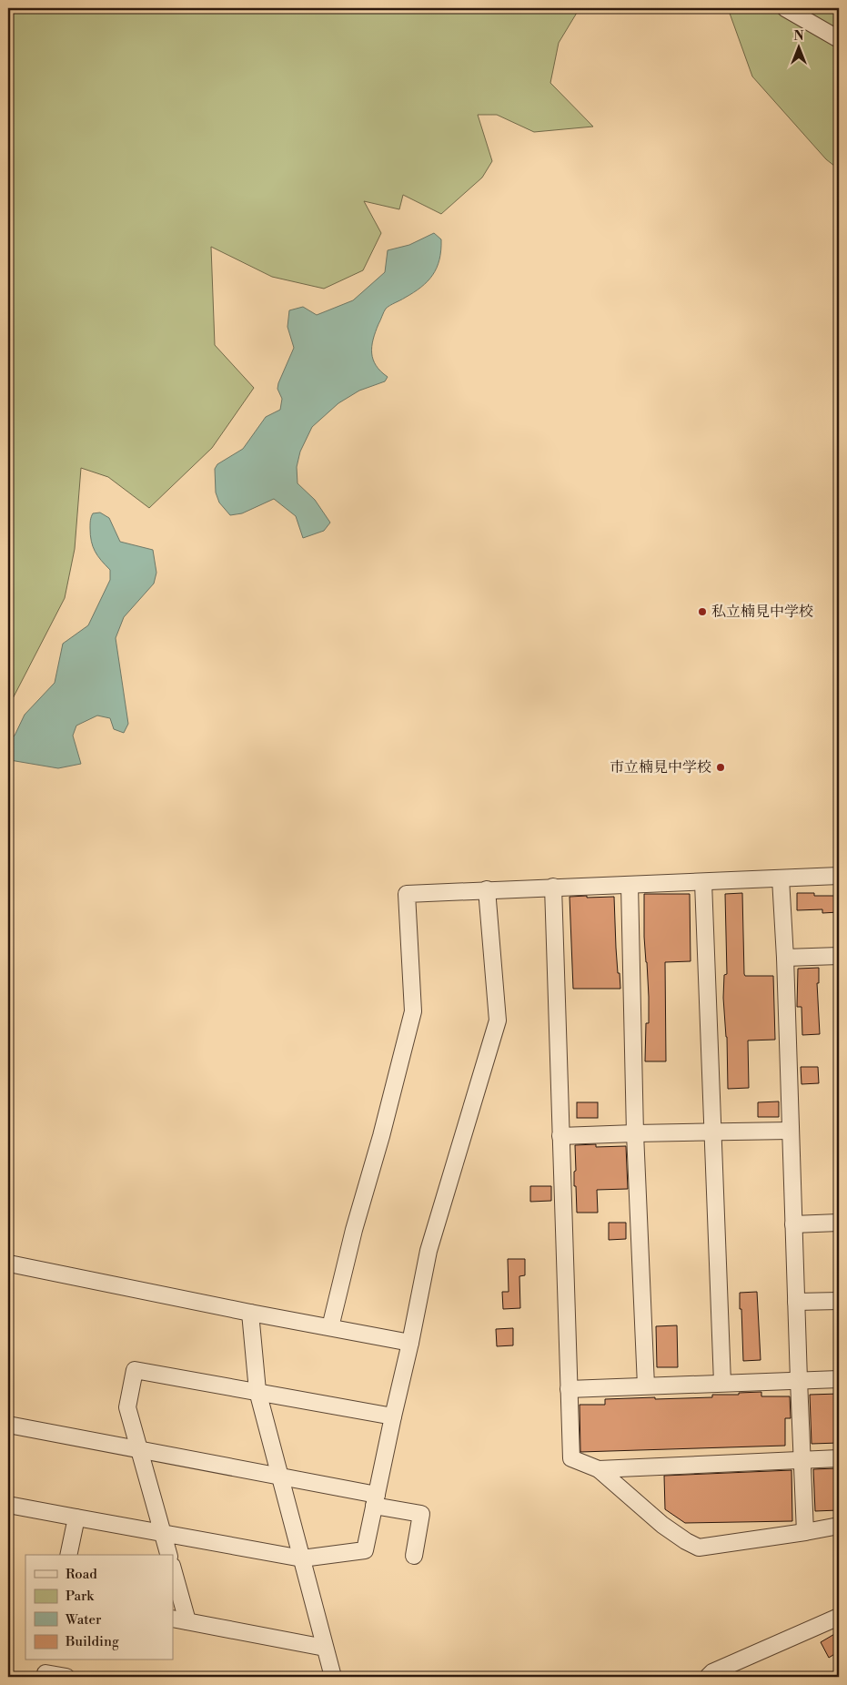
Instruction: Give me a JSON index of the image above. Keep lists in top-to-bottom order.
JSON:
{
  "places": ["私立楠見中学校", "市立楠見中学校"],
  "legend": [
    "Road",
    "Park",
    "Water",
    "Building"
  ],
  "north": "top"
}
